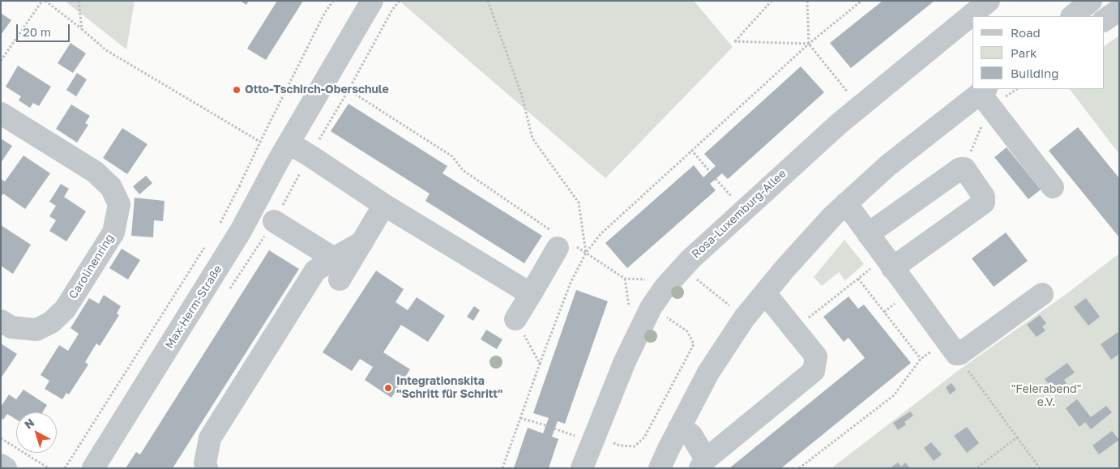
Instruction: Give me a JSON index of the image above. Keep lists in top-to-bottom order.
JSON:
{
  "streets": {
    "street": ["Rosa-Luxemburg-Allee", "Carolinenring", "Max-Herm-Straße"]
  },
  "parks": ["\"Feierabend\" e.V."],
  "places": ["Otto-Tschirch-Oberschule", "Integrationskita \"Schritt für Schritt\""],
  "legend": ["Road", "Park", "Building"],
  "scale_bar": "20 m",
  "north": "top left"
}
